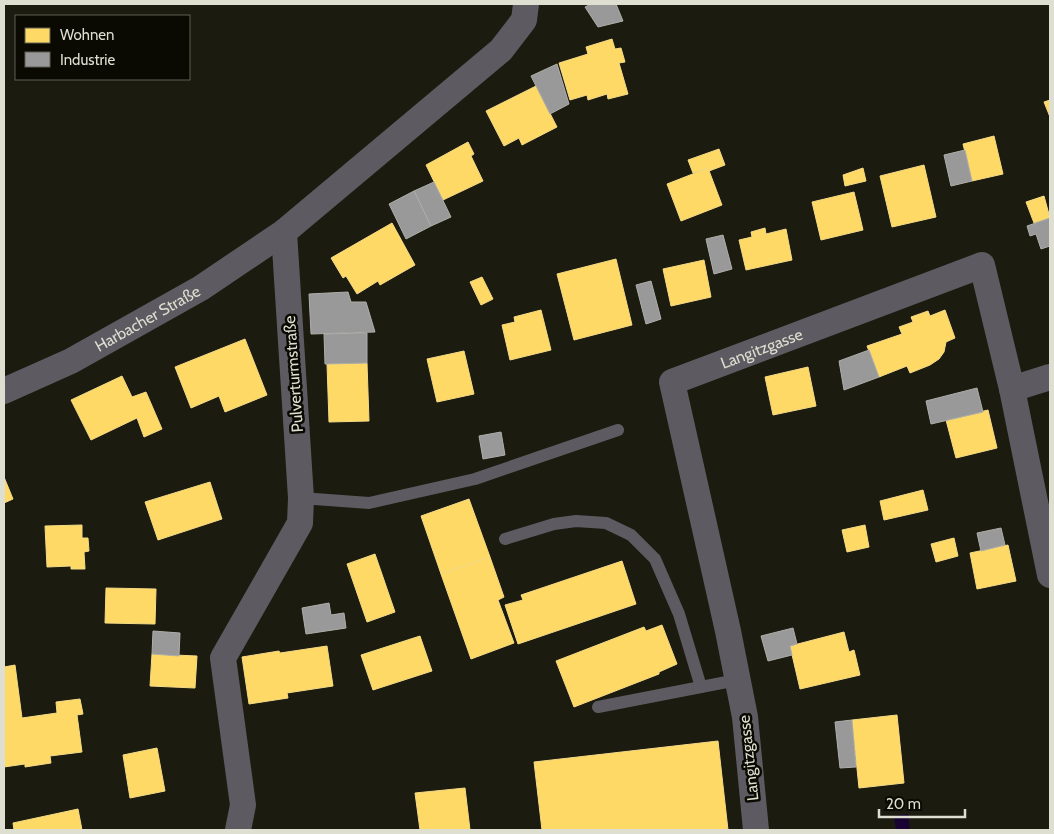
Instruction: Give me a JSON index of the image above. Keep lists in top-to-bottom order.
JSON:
{
  "streets": {
    "street": ["Harbacher Straße", "Langitzgasse", "Pulverturmstraße"]
  },
  "crossings": [
    ["Harbacher Straße", "Pulverturmstraße"]
  ],
  "legend": ["Wohnen", "Industrie"],
  "scale_bar": "20 m"
}
